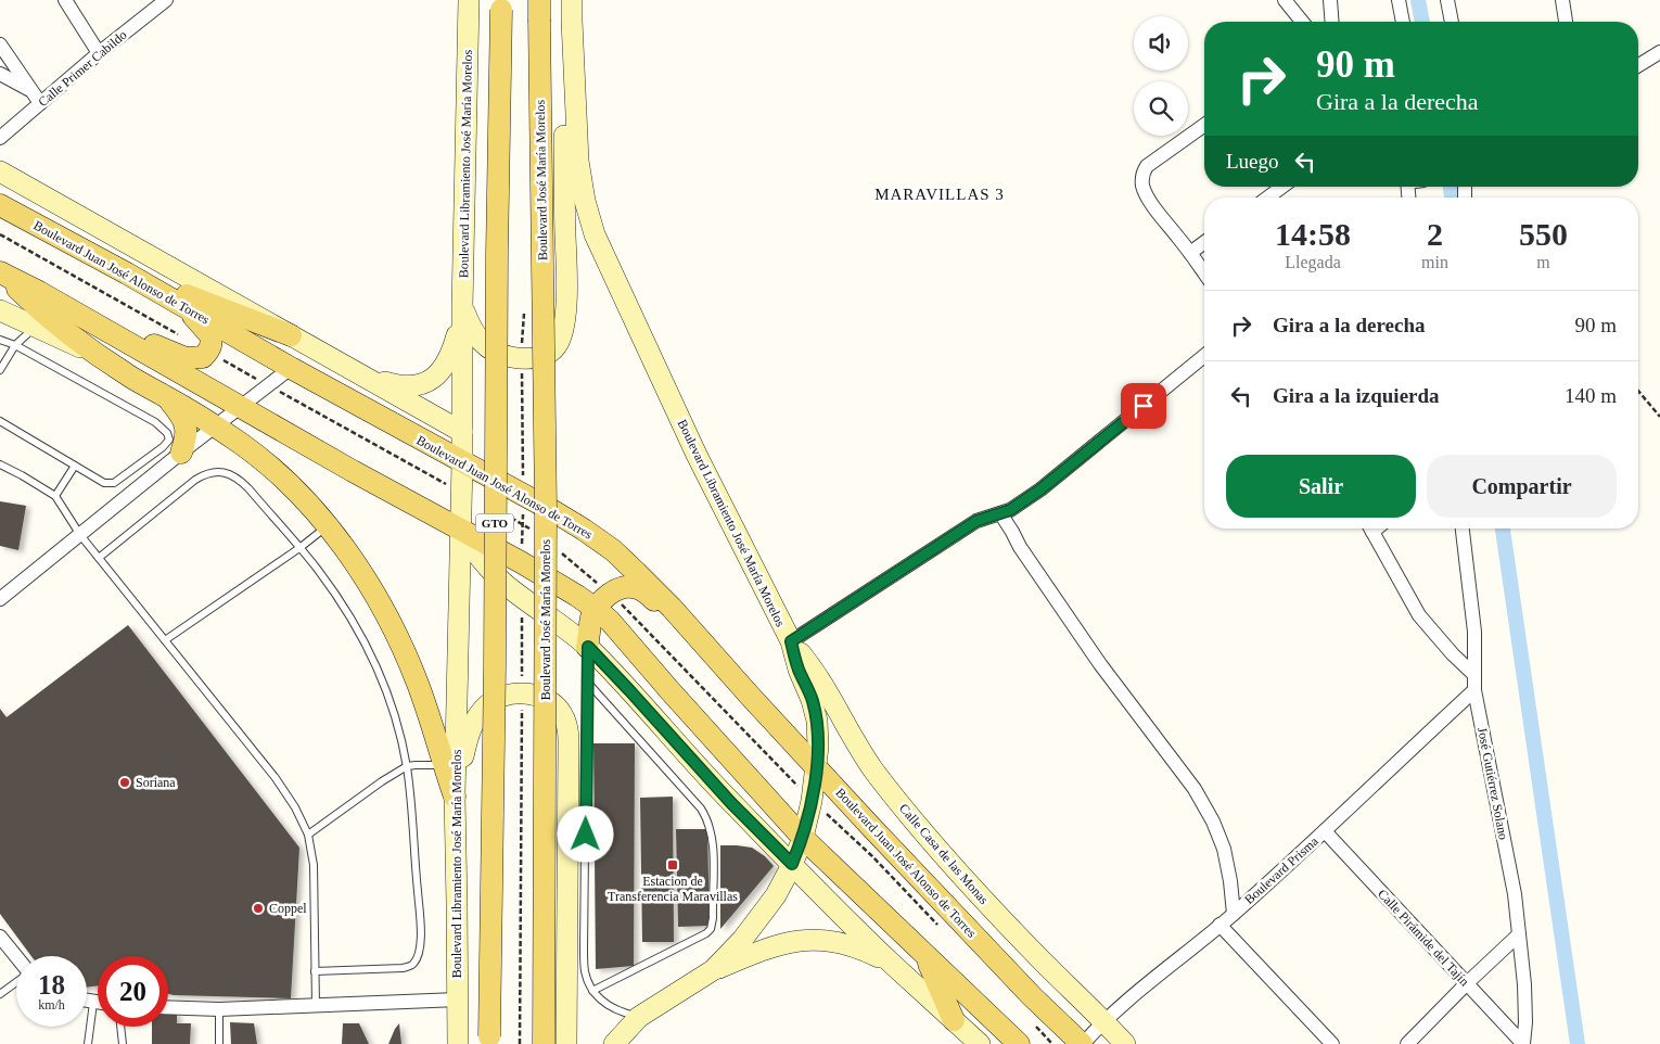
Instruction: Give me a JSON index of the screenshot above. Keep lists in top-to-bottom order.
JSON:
{
  "streets": {
    "main road": ["Boulevard José María Morelos", "Boulevard Juan José Alonso de Torres", "GTO"],
    "street": [
      "Calle Primer Cabildo",
      "Boulevard Libramiento José María Morelos",
      "José Gutiérrez Solano",
      "Calle Casa de las Monas",
      "Boulevard Prisma",
      "Calle Pirámide del Tajín"
    ]
  },
  "crossings": [
    ["Boulevard Libramiento José María Morelos", "Boulevard Juan José Alonso de Torres"],
    ["Boulevard Libramiento José María Morelos", "Calle Casa de las Monas"],
    ["Boulevard Juan José Alonso de Torres", "Boulevard Prisma"],
    ["José Gutiérrez Solano", "Boulevard Prisma"],
    ["José Gutiérrez Solano", "Calle Pirámide del Tajín"],
    ["Calle Casa de las Monas", "Boulevard Prisma"],
    ["Boulevard Prisma", "Calle Pirámide del Tajín"]
  ],
  "districts": ["MARAVILLAS 3"],
  "places": {
    "other": ["Soriana", "Coppel"],
    "transit": ["Estacion de Transferencia Maravillas"]
  },
  "page": {
    "turn": ["90 m", "Gira a la derecha"],
    "then": "Luego",
    "eta": [
      "14:58",
      "Llegada",
      "2",
      "min",
      "550",
      "m"
    ],
    "list": [
      {
        "name": "Gira a la derecha",
        "value": "90 m"
      },
      {
        "name": "Gira a la izquierda",
        "value": "140 m"
      }
    ],
    "buttons": ["Salir", "Compartir"],
    "speed": "18 km/h",
    "limit": "20"
  }
}
